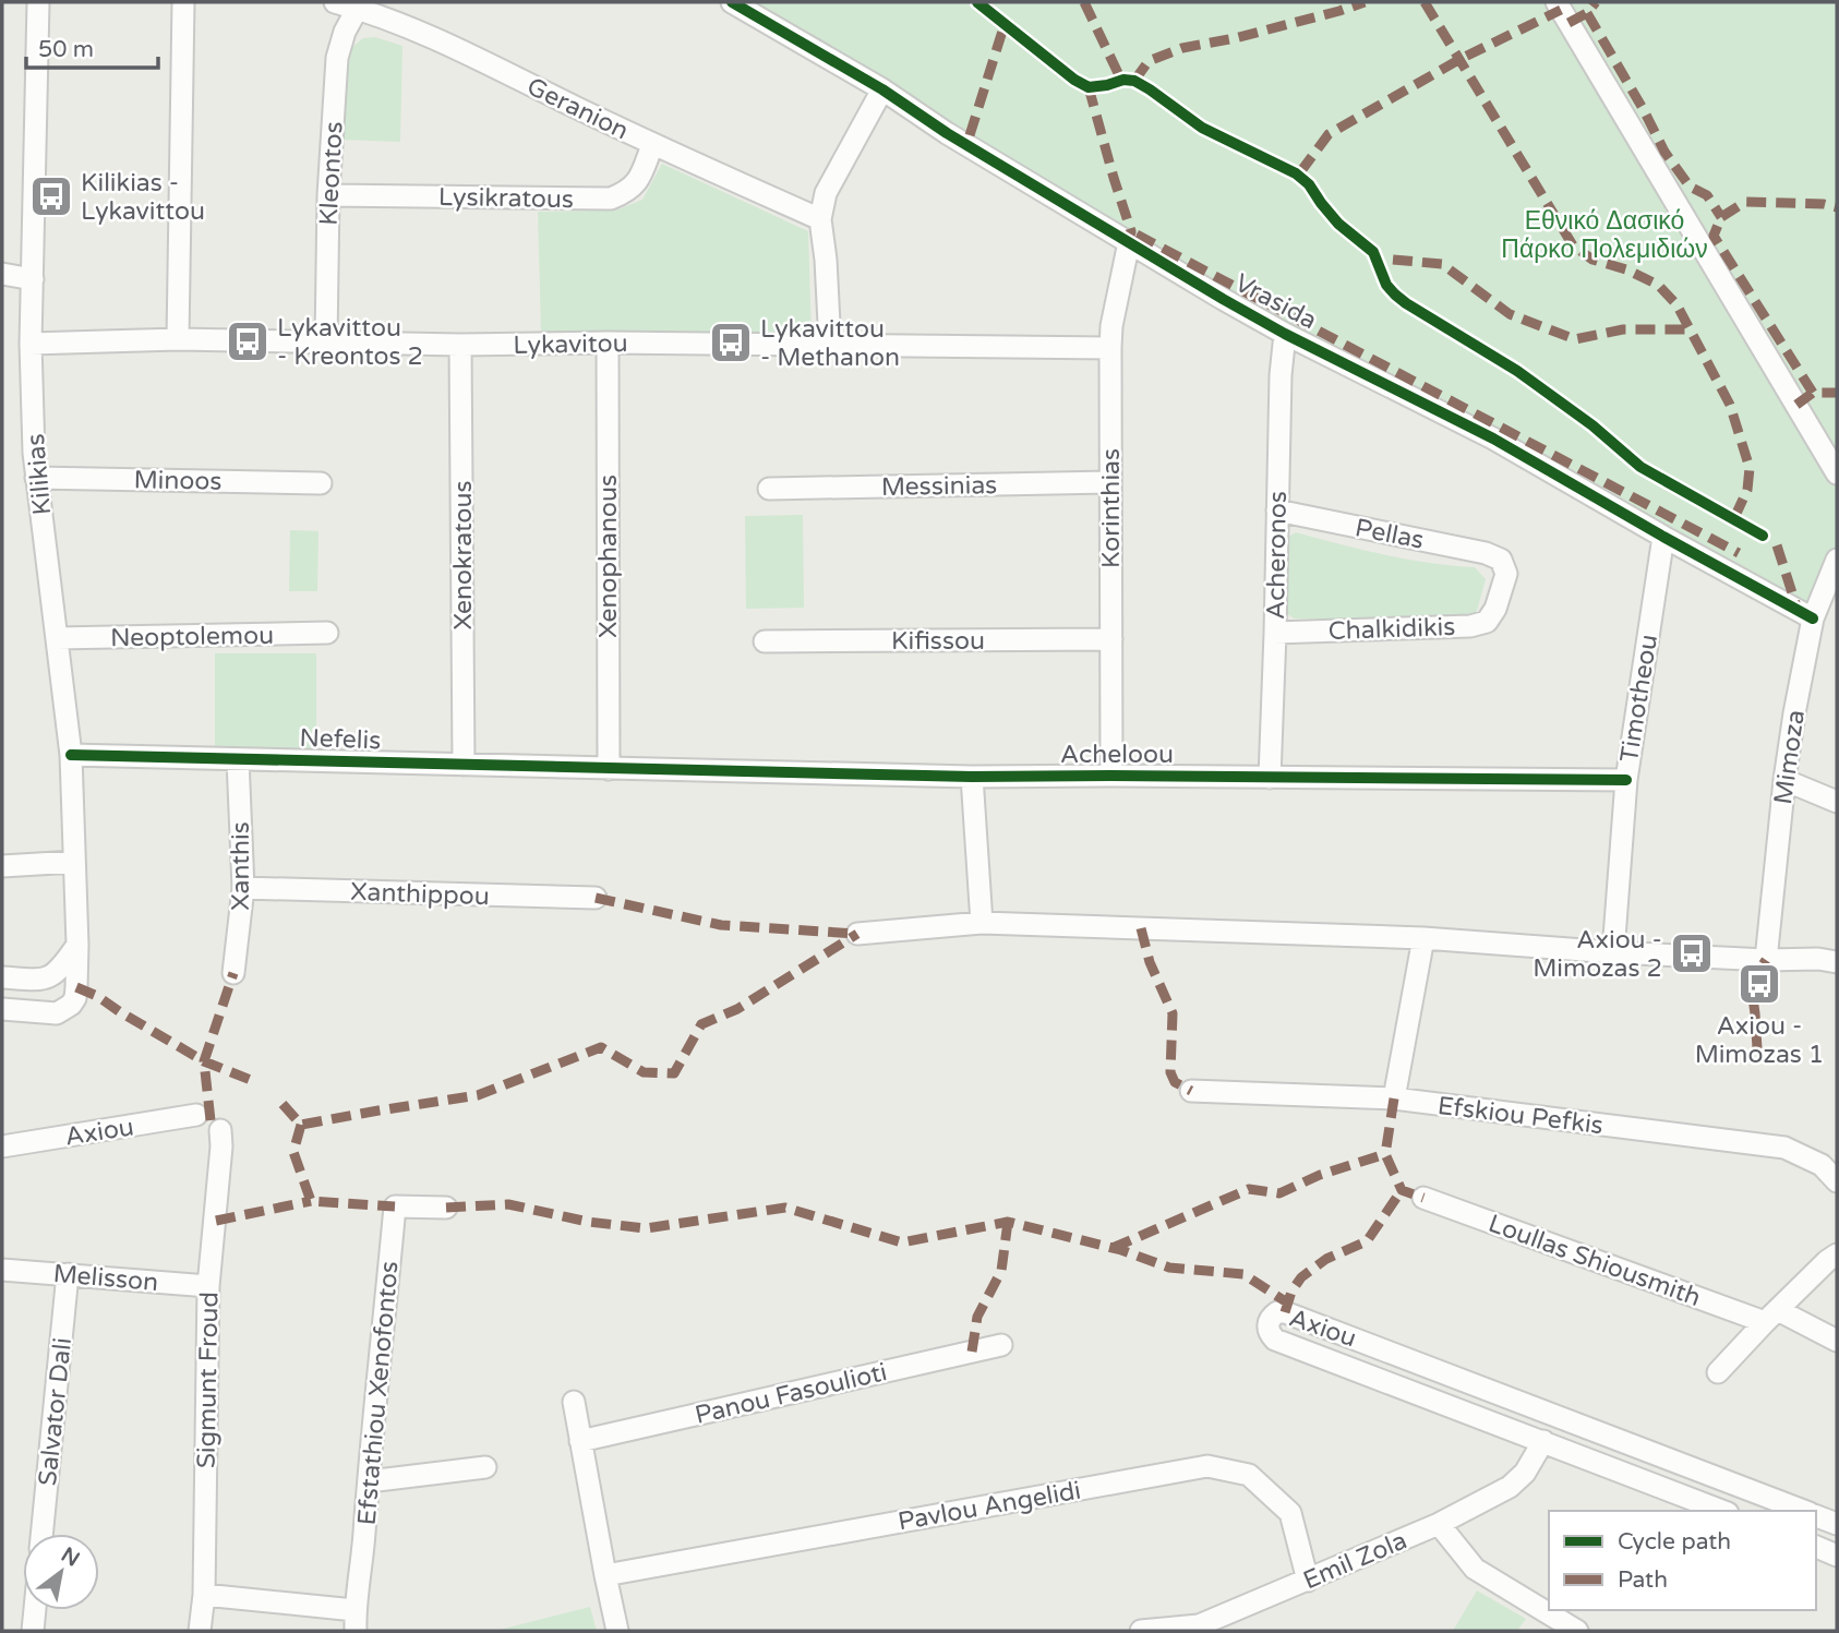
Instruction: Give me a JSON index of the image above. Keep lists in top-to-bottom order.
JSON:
{
  "streets": {
    "street": [
      "Geranion",
      "Kleontos",
      "Lysikratous",
      "Vrasida",
      "Lykavitou",
      "Kilikias",
      "Minoos",
      "Messinias",
      "Korinthias",
      "Pellas",
      "Xenokratous",
      "Acheronos",
      "Xenophanous",
      "Chalkidikis",
      "Neoptolemou",
      "Kifissou",
      "Timotheou",
      "Nefelis",
      "Acheloou",
      "Mimoza",
      "Xanthis",
      "Xanthippou",
      "Efskiou Pefkis",
      "Axiou",
      "Loullas Shiousmith",
      "Melisson",
      "Sigmunt Froud",
      "Efstathiou Xenofontos",
      "Panou Fasoulioti",
      "Salvator Dali",
      "Pavlou Angelidi",
      "Emil Zola"
    ]
  },
  "crossings": [
    ["Geranion", "Kleontos"],
    ["Geranion", "Lysikratous"],
    ["Kleontos", "Lysikratous"],
    ["Kleontos", "Lykavitou"],
    ["Vrasida", "Korinthias"],
    ["Vrasida", "Acheronos"],
    ["Vrasida", "Timotheou"],
    ["Vrasida", "Mimoza"],
    ["Lykavitou", "Kilikias"],
    ["Lykavitou", "Korinthias"],
    ["Lykavitou", "Xenokratous"],
    ["Lykavitou", "Xenophanous"],
    ["Kilikias", "Minoos"],
    ["Kilikias", "Neoptolemou"],
    ["Kilikias", "Nefelis"],
    ["Messinias", "Korinthias"],
    ["Korinthias", "Kifissou"],
    ["Korinthias", "Acheloou"],
    ["Pellas", "Acheronos"],
    ["Pellas", "Chalkidikis"],
    ["Xenokratous", "Nefelis"],
    ["Acheronos", "Chalkidikis"],
    ["Acheronos", "Acheloou"],
    ["Xenophanous", "Nefelis"],
    ["Xenophanous", "Acheloou"],
    ["Timotheou", "Acheloou"],
    ["Nefelis", "Acheloou"],
    ["Nefelis", "Xanthis"],
    ["Xanthis", "Xanthippou"],
    ["Axiou", "Emil Zola"],
    ["Melisson", "Sigmunt Froud"],
    ["Melisson", "Salvator Dali"],
    ["Pavlou Angelidi", "Emil Zola"]
  ],
  "parks": ["Εθνικό Δασικό Πάρκο Πολεμιδιών"],
  "places": {
    "bus stop": [
      "Kilikias - Lykavittou",
      "Lykavittou - Kreontos 2",
      "Lykavittou - Methanon",
      "Axiou - Mimozas 2",
      "Axiou - Mimozas 1"
    ]
  },
  "legend": ["Cycle path", "Path"],
  "scale_bar": "50 m",
  "north": "top right"
}
